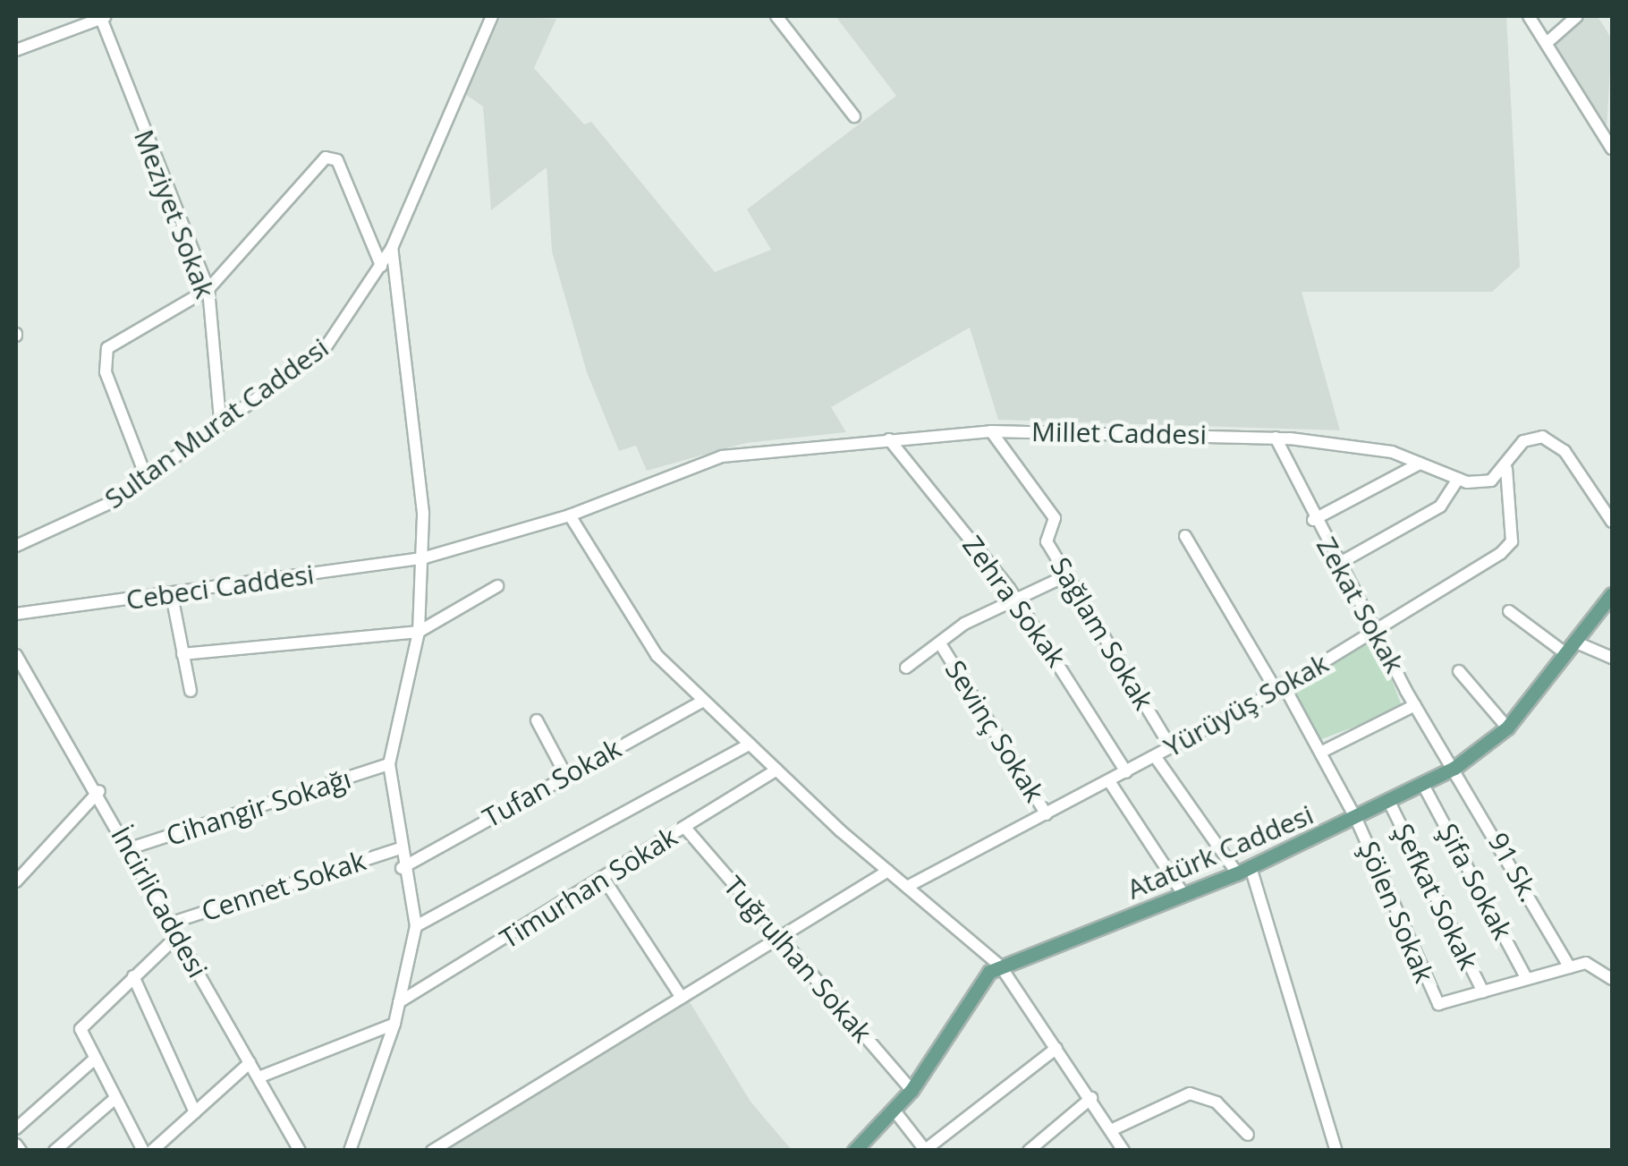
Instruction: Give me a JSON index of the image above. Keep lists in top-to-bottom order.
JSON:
{
  "streets": {
    "main road": ["Atatürk Caddesi"],
    "street": [
      "Meziyet Sokak",
      "Sultan Murat Caddesi",
      "Millet Caddesi",
      "Cebeci Caddesi",
      "Zehra Sokak",
      "Zekat Sokak",
      "Sağlam Sokak",
      "Yürüyüş Sokak",
      "Sevinç Sokak",
      "Tufan Sokak",
      "Cihangir Sokağı",
      "91 Sk.",
      "Şifa Sokak",
      "Cennet Sokak",
      "Timurhan Sokak",
      "Şefkat Sokak",
      "İncirliCaddesi",
      "Şölen Sokak",
      "Tuğrulhan Sokak"
    ]
  },
  "crossings": [
    ["Meziyet Sokak", "Sultan Murat Caddesi"],
    ["Millet Caddesi", "Cebeci Caddesi"],
    ["Millet Caddesi", "Zehra Sokak"],
    ["Millet Caddesi", "Zekat Sokak"],
    ["Millet Caddesi", "Sağlam Sokak"],
    ["Millet Caddesi", "Yürüyüş Sokak"],
    ["Zehra Sokak", "Yürüyüş Sokak"],
    ["Zekat Sokak", "Yürüyüş Sokak"],
    ["Zekat Sokak", "Atatürk Caddesi"],
    ["Zekat Sokak", "91 Sk."],
    ["Sağlam Sokak", "Yürüyüş Sokak"],
    ["Yürüyüş Sokak", "Sevinç Sokak"],
    ["Yürüyüş Sokak", "Şölen Sokak"],
    ["Cihangir Sokağı", "İncirliCaddesi"],
    ["Atatürk Caddesi", "91 Sk."],
    ["Atatürk Caddesi", "Şifa Sokak"],
    ["Atatürk Caddesi", "Şefkat Sokak"],
    ["Atatürk Caddesi", "Şölen Sokak"],
    ["Atatürk Caddesi", "Tuğrulhan Sokak"],
    ["Cennet Sokak", "İncirliCaddesi"],
    ["Timurhan Sokak", "Tuğrulhan Sokak"],
    ["Şefkat Sokak", "Şölen Sokak"]
  ]
}
